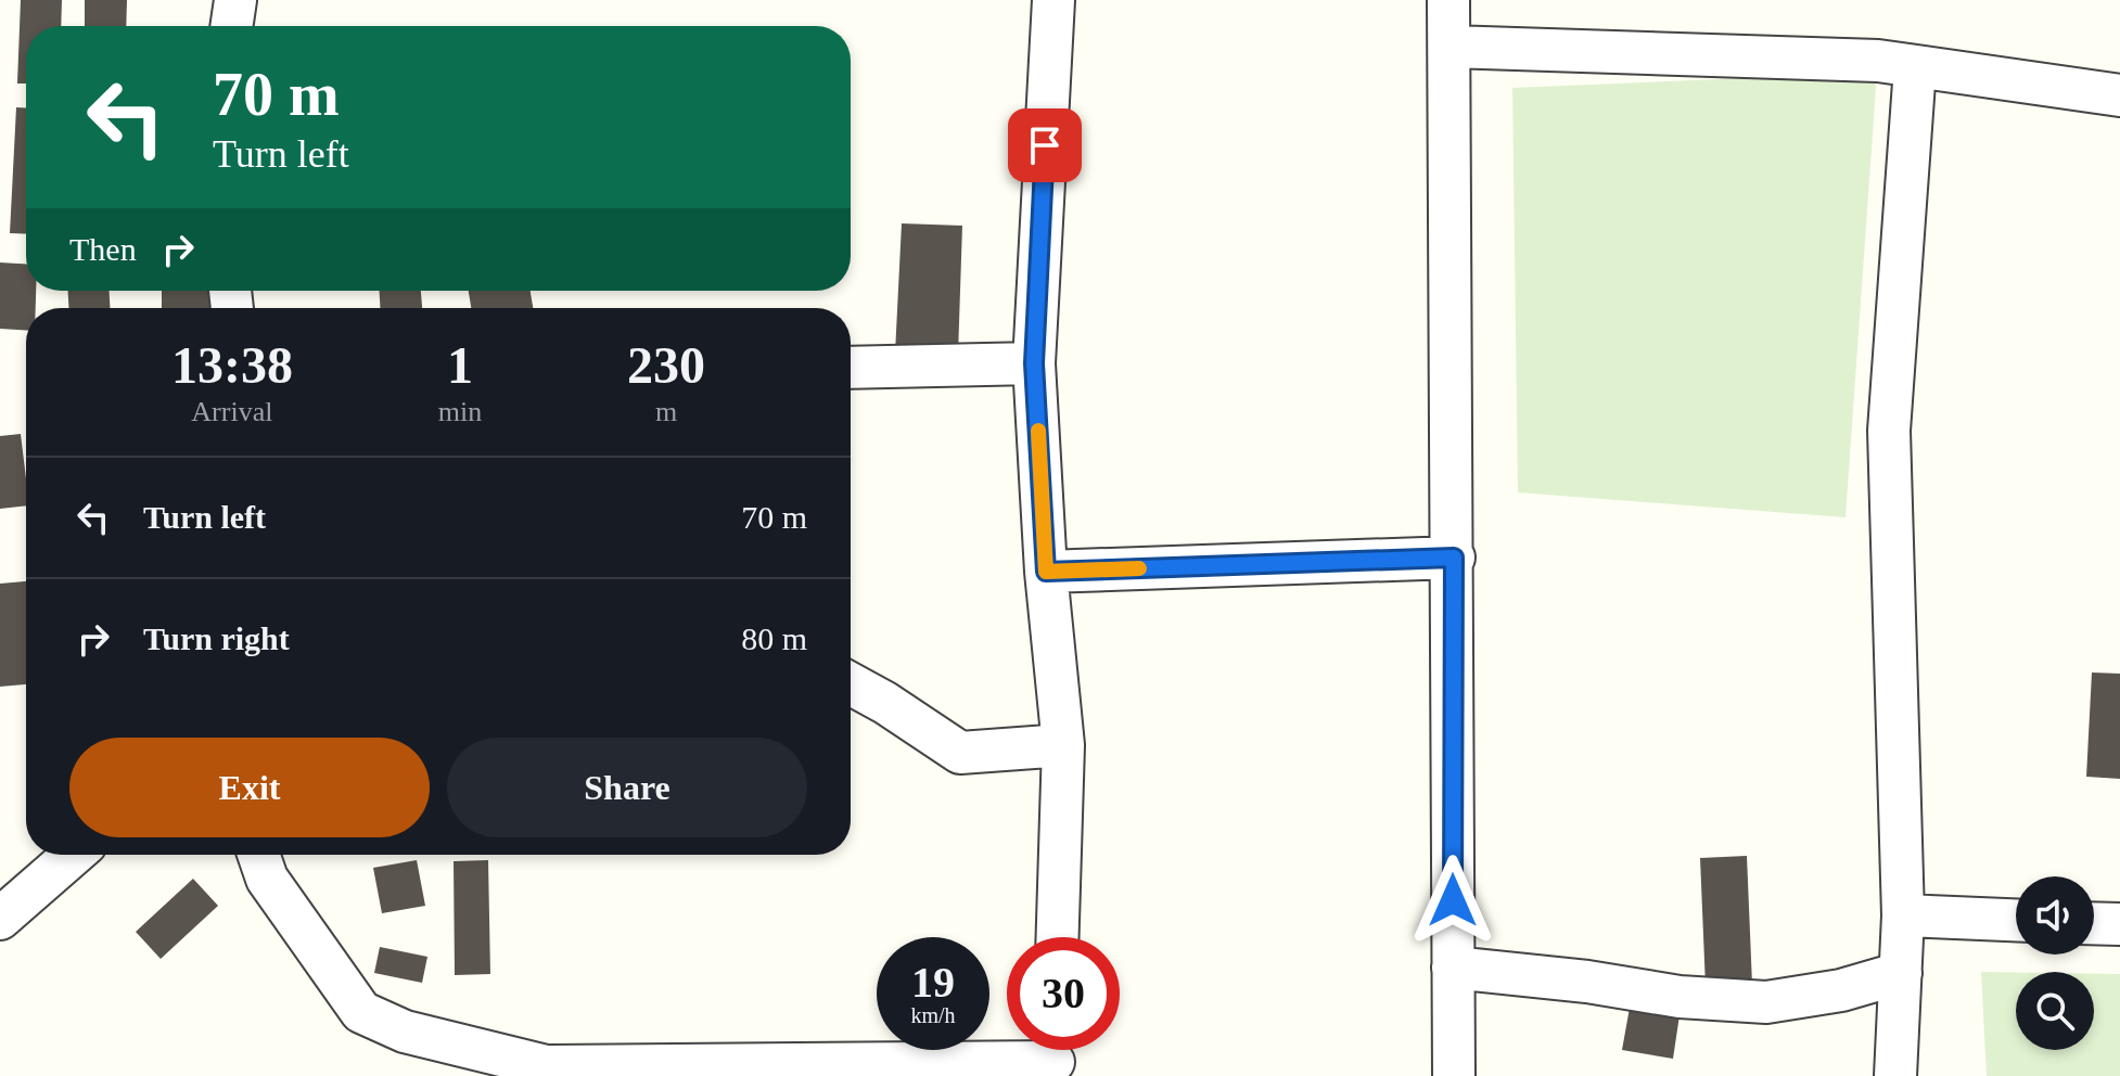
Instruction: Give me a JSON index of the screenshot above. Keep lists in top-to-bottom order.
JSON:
{
  "page": {
    "turn": ["70 m", "Turn left"],
    "then": "Then",
    "eta": [
      "13:38",
      "Arrival",
      "1",
      "min",
      "230",
      "m"
    ],
    "list": [
      {
        "name": "Turn left",
        "value": "70 m"
      },
      {
        "name": "Turn right",
        "value": "80 m"
      }
    ],
    "buttons": ["Exit", "Share"],
    "speed": "19 km/h",
    "limit": "30"
  }
}
